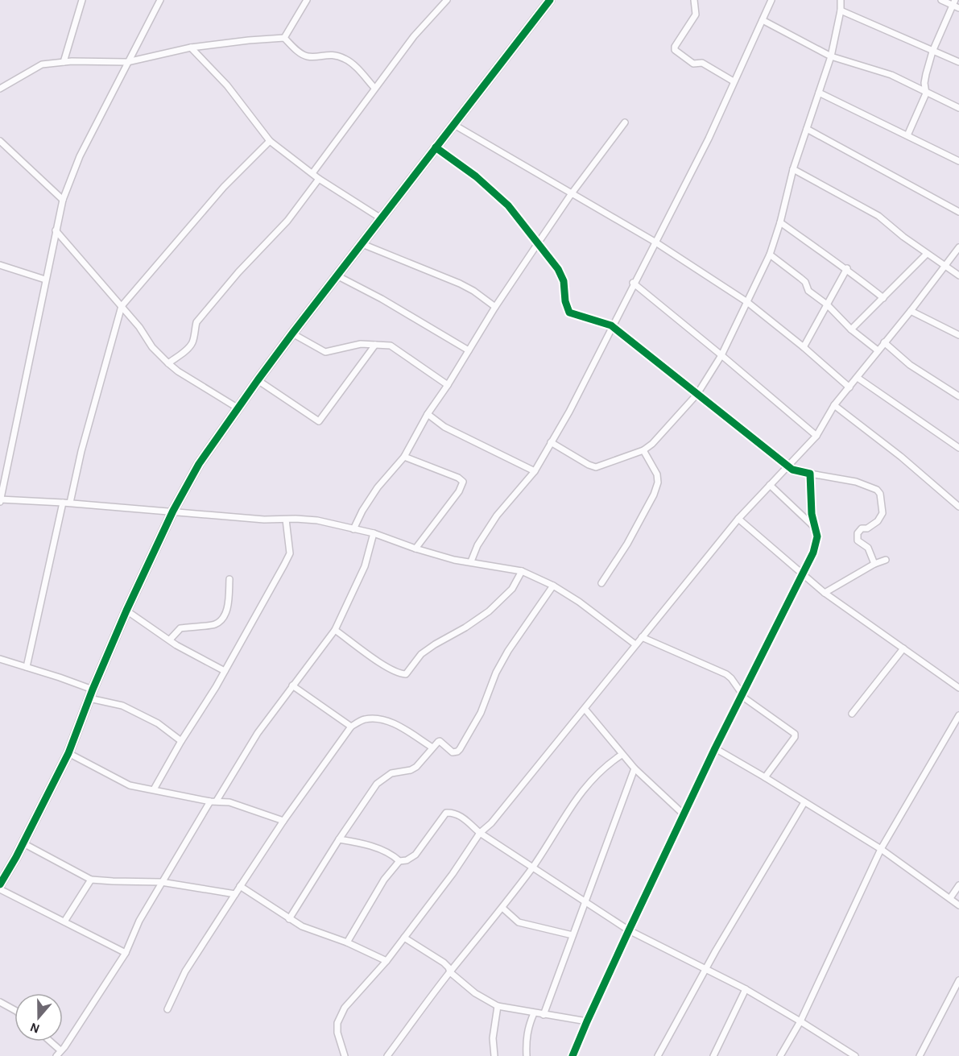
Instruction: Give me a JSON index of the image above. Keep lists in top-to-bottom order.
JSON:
{
  "north": "bottom"
}
